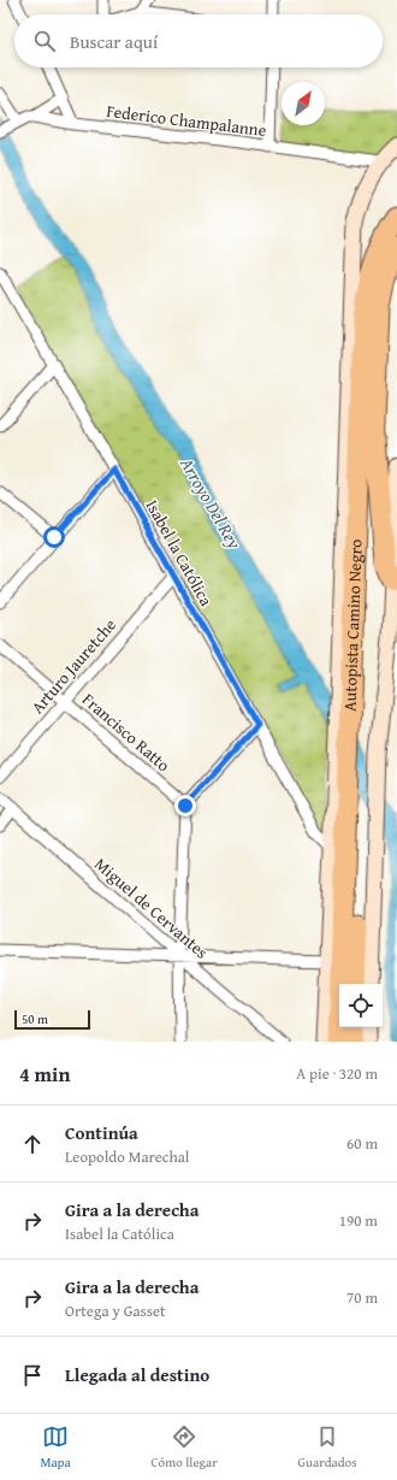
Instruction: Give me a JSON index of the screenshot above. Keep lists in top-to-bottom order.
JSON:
{
  "streets": {
    "highway": ["Autopista Camino Negro"],
    "street": [
      "Federico Champalanne",
      "Isabel la Católica",
      "Arturo Jauretche",
      "Francisco Ratto",
      "Miguel de Cervantes"
    ]
  },
  "crossings": [
    ["Isabel la Católica", "Arturo Jauretche"],
    ["Arturo Jauretche", "Francisco Ratto"]
  ],
  "water": ["Arroyo Del Rey"],
  "scale_bar": "50 m",
  "north": "top right",
  "page": {
    "search": "Buscar aquí",
    "scale": "50 m",
    "heading": ["4 min", "A pie · 320 m"],
    "list": [
      ["Continúa", "Leopoldo Marechal", "60 m"],
      ["Gira a la derecha", "Isabel la Católica", "190 m"],
      ["Gira a la derecha", "Ortega y Gasset", "70 m"],
      "Llegada al destino"
    ],
    "nav": ["Mapa", "Cómo llegar", "Guardados"]
  }
}
